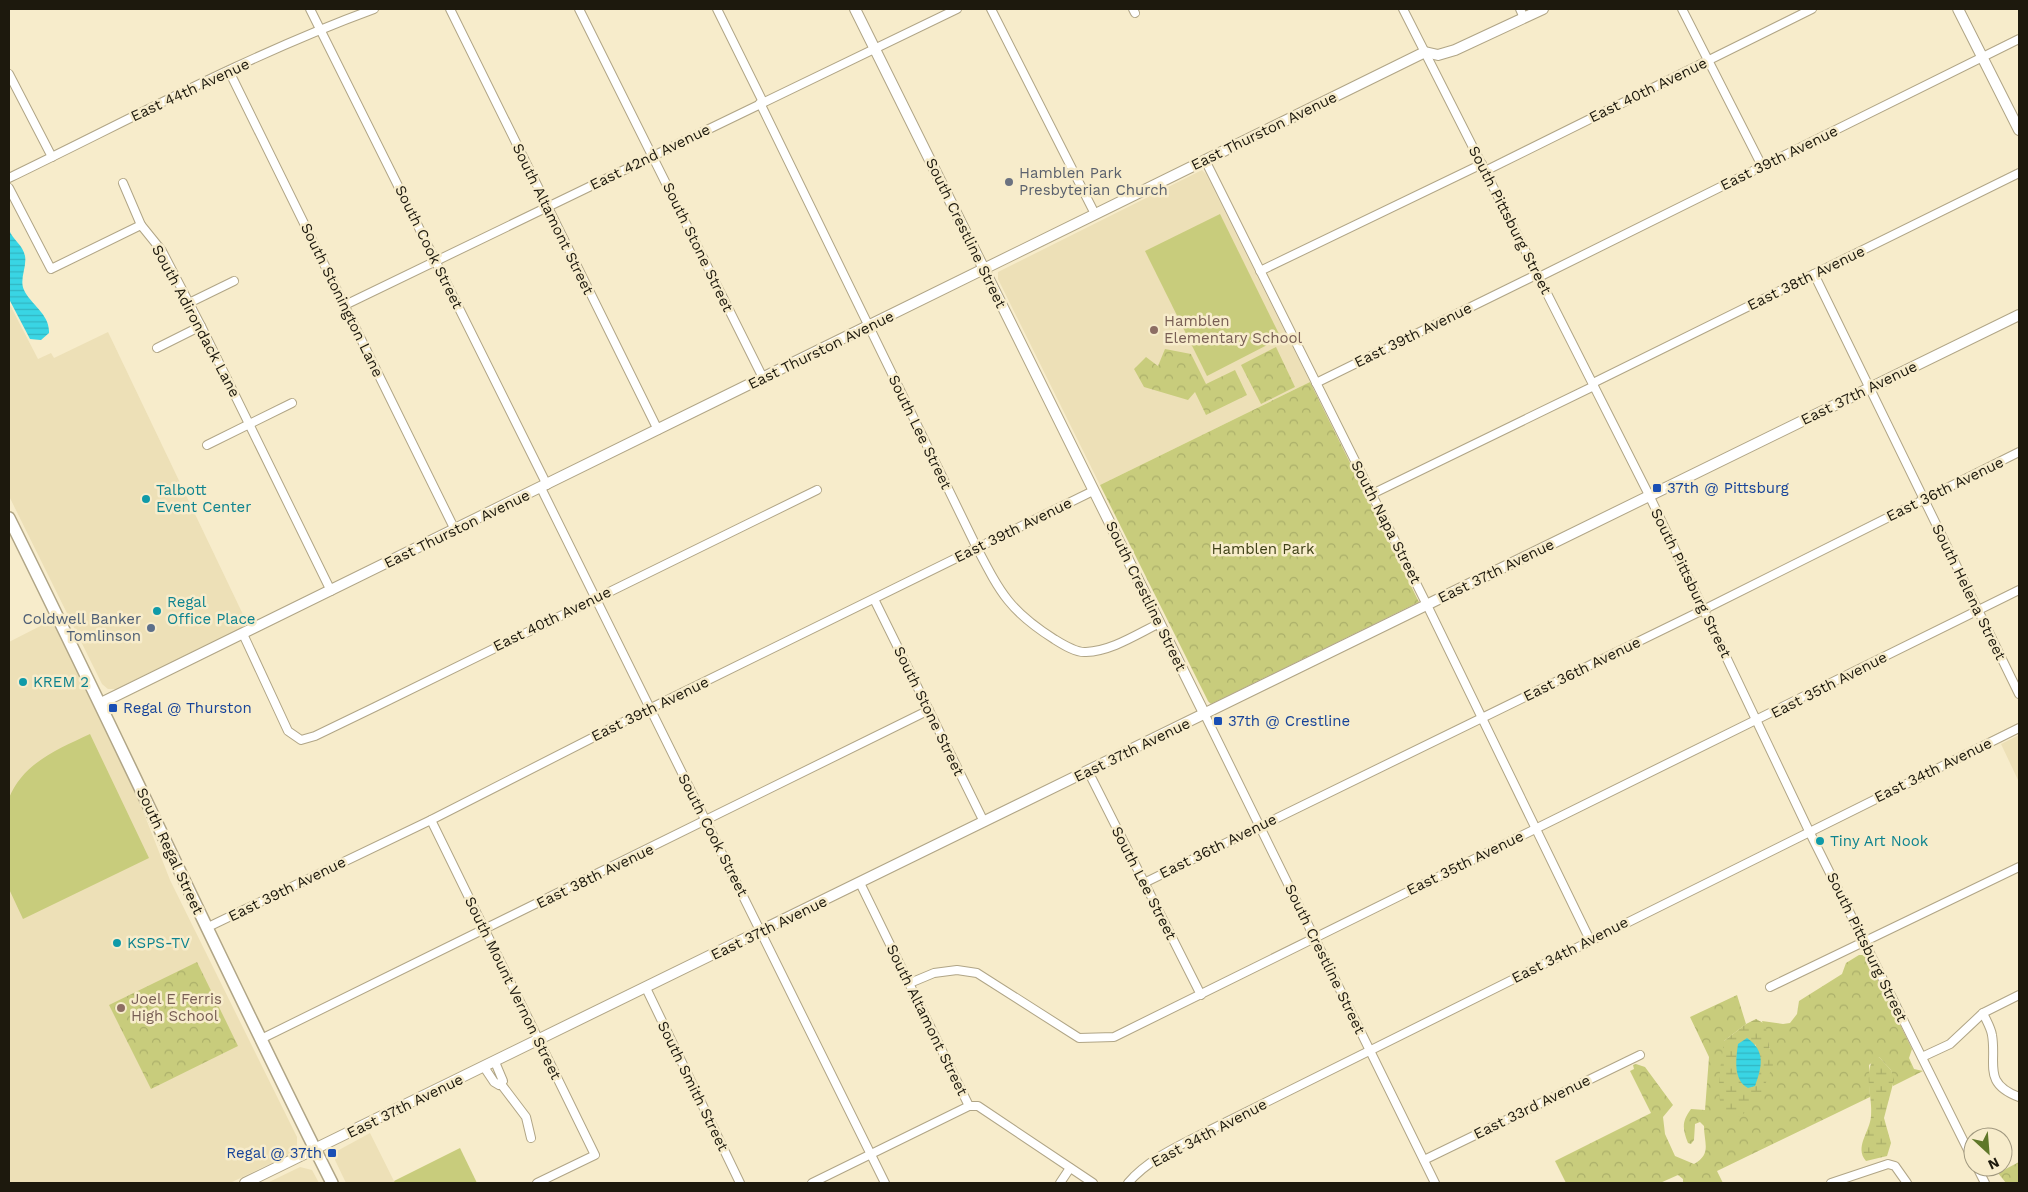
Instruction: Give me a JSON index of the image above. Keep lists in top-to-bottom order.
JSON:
{
  "streets": {
    "main road": ["South Regal Street"],
    "street": [
      "East 44th Avenue",
      "East 40th Avenue",
      "East Thurston Avenue",
      "East 42nd Avenue",
      "East 39th Avenue",
      "South Altamont Street",
      "South Pittsburg Street",
      "South Crestline Street",
      "South Cook Street",
      "South Stone Street",
      "East 38th Avenue",
      "South Stonington Lane",
      "South Adirondack Lane",
      "East 37th Avenue",
      "South Lee Street",
      "East 36th Avenue",
      "South Napa Street",
      "South Helena Street",
      "East 35th Avenue",
      "East 34th Avenue",
      "South Mount Vernon Street",
      "South Smith Street",
      "East 33rd Avenue"
    ]
  },
  "crossings": [
    ["East 44th Avenue", "South Cook Street"],
    ["East 44th Avenue", "South Stonington Lane"],
    ["East 40th Avenue", "East Thurston Avenue"],
    ["East 40th Avenue", "South Pittsburg Street"],
    ["East 40th Avenue", "South Cook Street"],
    ["East 40th Avenue", "South Napa Street"],
    ["East Thurston Avenue", "South Altamont Street"],
    ["East Thurston Avenue", "South Pittsburg Street"],
    ["East Thurston Avenue", "South Crestline Street"],
    ["East Thurston Avenue", "South Cook Street"],
    ["East Thurston Avenue", "South Stone Street"],
    ["East Thurston Avenue", "South Stonington Lane"],
    ["East Thurston Avenue", "South Adirondack Lane"],
    ["East Thurston Avenue", "South Lee Street"],
    ["East Thurston Avenue", "South Napa Street"],
    ["East Thurston Avenue", "South Regal Street"],
    ["East 42nd Avenue", "South Altamont Street"],
    ["East 42nd Avenue", "South Crestline Street"],
    ["East 42nd Avenue", "South Cook Street"],
    ["East 42nd Avenue", "South Stone Street"],
    ["East 42nd Avenue", "South Stonington Lane"],
    ["East 42nd Avenue", "South Lee Street"],
    ["East 39th Avenue", "South Pittsburg Street"],
    ["East 39th Avenue", "South Crestline Street"],
    ["East 39th Avenue", "South Cook Street"],
    ["East 39th Avenue", "South Stone Street"],
    ["East 39th Avenue", "South Lee Street"],
    ["East 39th Avenue", "South Napa Street"],
    ["East 39th Avenue", "South Regal Street"],
    ["East 39th Avenue", "South Mount Vernon Street"],
    ["South Altamont Street", "East 37th Avenue"],
    ["South Altamont Street", "East 35th Avenue"],
    ["South Pittsburg Street", "East 38th Avenue"],
    ["South Pittsburg Street", "East 37th Avenue"],
    ["South Pittsburg Street", "East 36th Avenue"],
    ["South Pittsburg Street", "East 35th Avenue"],
    ["South Pittsburg Street", "East 34th Avenue"],
    ["South Crestline Street", "East 37th Avenue"],
    ["South Crestline Street", "South Lee Street"],
    ["South Crestline Street", "East 36th Avenue"],
    ["South Crestline Street", "East 35th Avenue"],
    ["South Crestline Street", "East 34th Avenue"],
    ["South Crestline Street", "East 33rd Avenue"],
    ["South Cook Street", "East 38th Avenue"],
    ["South Cook Street", "East 37th Avenue"],
    ["South Stone Street", "East 38th Avenue"],
    ["South Stone Street", "East 37th Avenue"],
    ["East 38th Avenue", "South Napa Street"],
    ["East 38th Avenue", "South Helena Street"],
    ["East 38th Avenue", "South Regal Street"],
    ["East 38th Avenue", "South Mount Vernon Street"],
    ["East 37th Avenue", "South Lee Street"],
    ["East 37th Avenue", "South Napa Street"],
    ["East 37th Avenue", "South Helena Street"],
    ["East 37th Avenue", "South Regal Street"],
    ["East 37th Avenue", "South Mount Vernon Street"],
    ["East 37th Avenue", "South Smith Street"],
    ["South Lee Street", "East 36th Avenue"],
    ["South Lee Street", "East 35th Avenue"],
    ["East 36th Avenue", "South Napa Street"],
    ["East 36th Avenue", "South Helena Street"],
    ["South Napa Street", "East 35th Avenue"],
    ["South Napa Street", "East 34th Avenue"],
    ["South Helena Street", "East 35th Avenue"]
  ],
  "parks": ["Hamblen Park"],
  "places": {
    "other": [
      "Hamblen Park Presbyterian Church",
      "Hamblen Elementary School",
      "Talbott Event Center",
      "Regal Office Place",
      "Coldwell Banker Tomlinson",
      "KREM 2",
      "Tiny Art Nook",
      "KSPS-TV",
      "Joel E Ferris High School"
    ],
    "transit": [
      "37th @ Pittsburg",
      "Regal @ Thurston",
      "37th @ Crestline",
      "Regal @ 37th"
    ]
  },
  "north": "bottom right"
}
